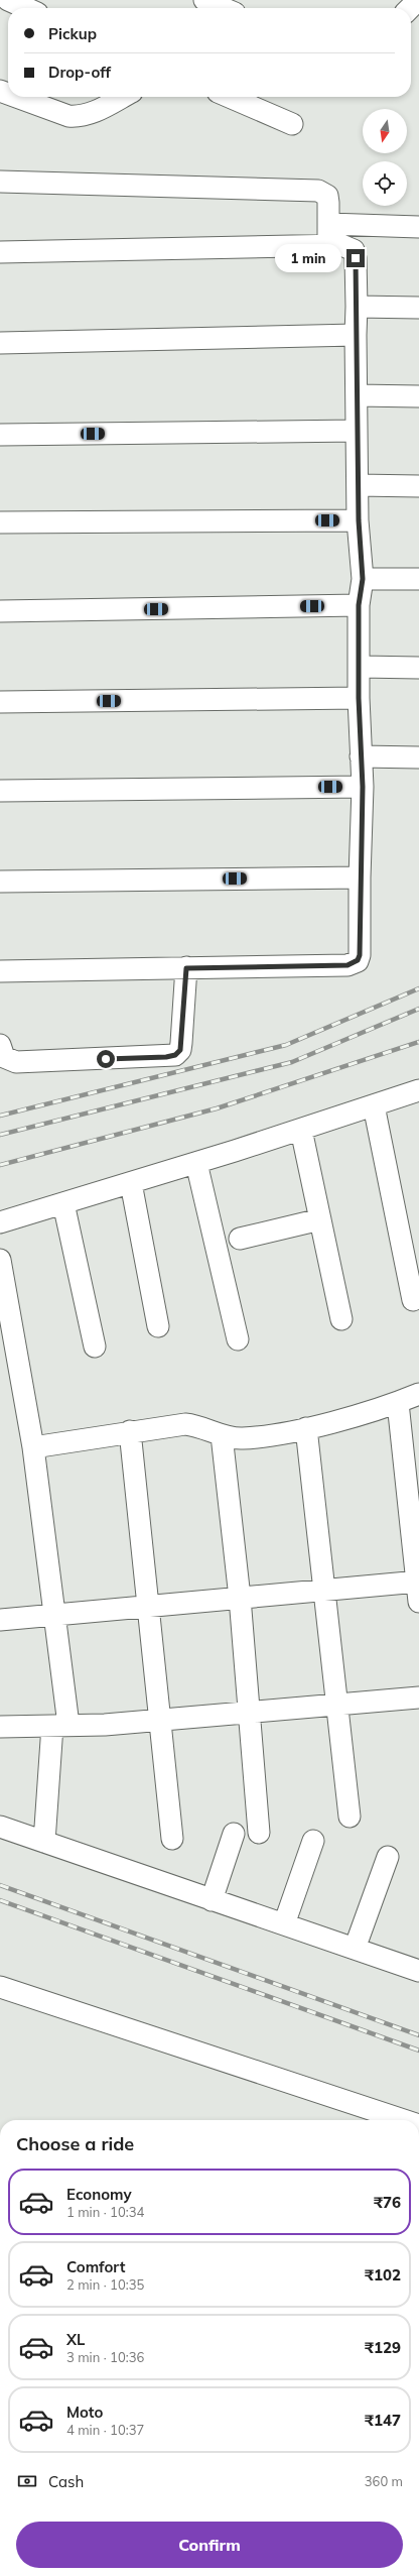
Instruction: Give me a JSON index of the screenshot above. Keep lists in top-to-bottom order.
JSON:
{
  "north": "bottom",
  "page": {
    "banner": ["Pickup", "Drop-off"],
    "bubble": "1 min",
    "heading": "Choose a ride",
    "list": [
      {
        "name": "Economy",
        "note": "1 min · 10:34",
        "value": "₹76"
      },
      {
        "name": "Comfort",
        "note": "2 min · 10:35",
        "value": "₹102"
      },
      {
        "name": "XL",
        "note": "3 min · 10:36",
        "value": "₹129"
      },
      {
        "name": "Moto",
        "note": "4 min · 10:37",
        "value": "₹147"
      }
    ],
    "pay": ["Cash", "360 m"],
    "buttons": "Confirm"
  }
}
